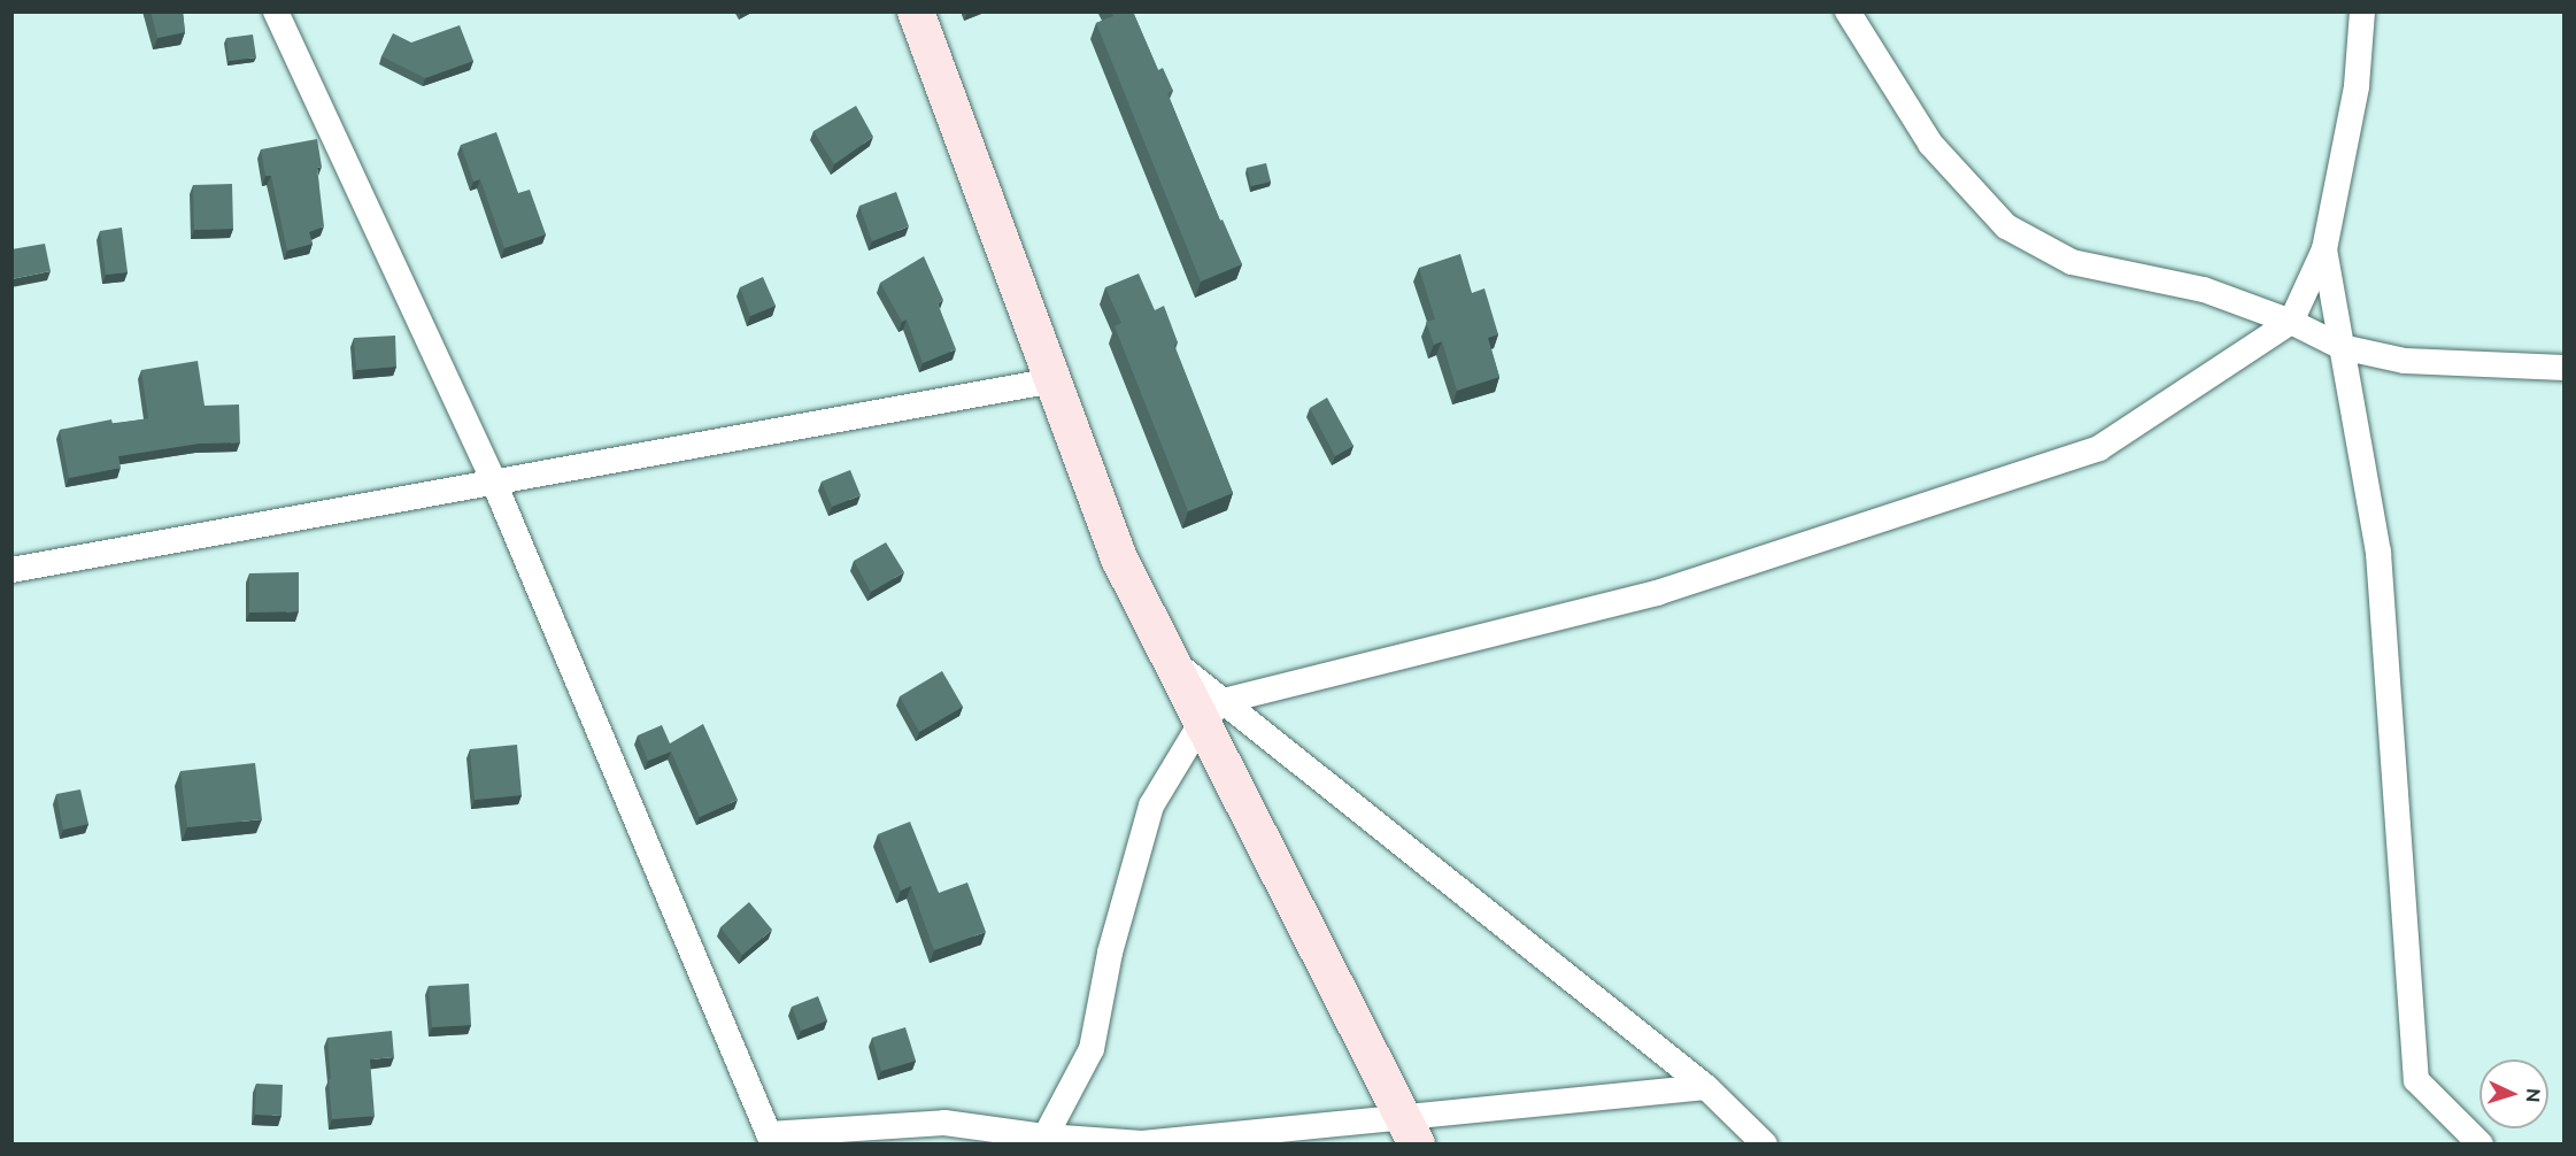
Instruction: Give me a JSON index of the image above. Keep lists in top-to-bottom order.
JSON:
{
  "north": "right"
}
